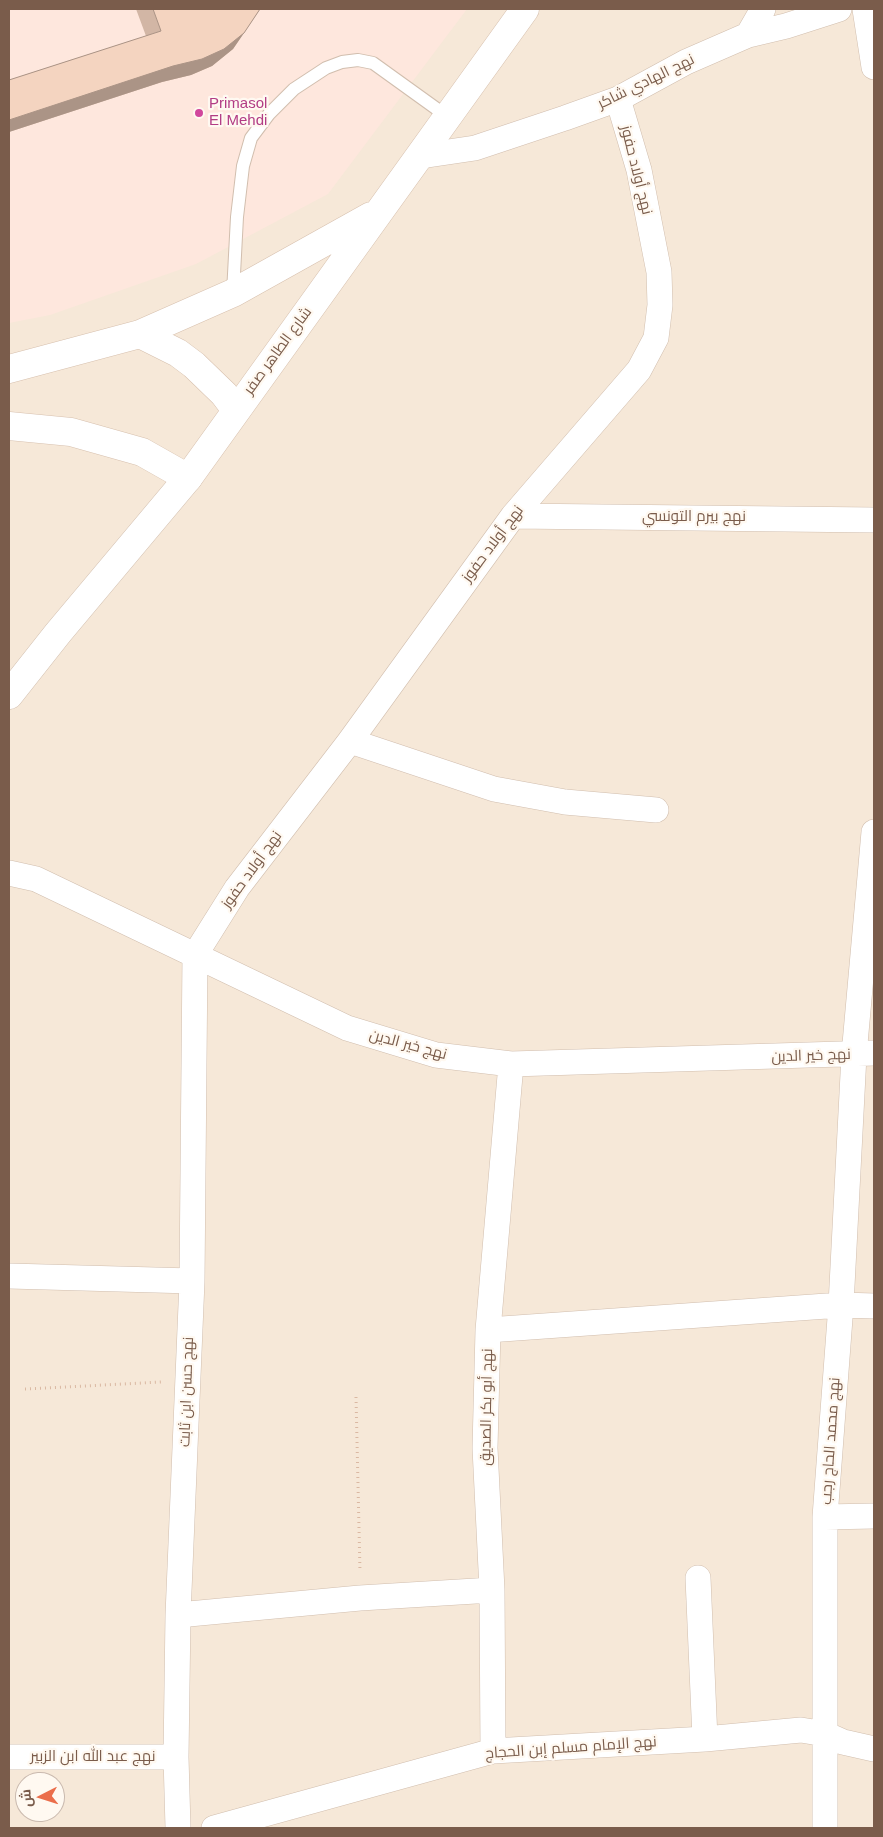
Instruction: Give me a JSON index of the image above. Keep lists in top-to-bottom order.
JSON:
{
  "streets": {
    "main road": ["شارع الطاهر صفر"],
    "street": [
      "نهج الهادي شاكر",
      "نهج أولاد حفوز",
      "نهج بيرم التونسي",
      "نهج خير الدين",
      "نهج حسن ابن ثابت",
      "نهج أبو بكر الصديق",
      "نهج محمد الحاج رجب",
      "نهج اﻹمام مسلم إبن الحجاج",
      "نهج عبد الله ابن الزبير"
    ]
  },
  "crossings": [
    ["نهج الهادي شاكر", "نهج أولاد حفوز"],
    ["نهج الهادي شاكر", "شارع الطاهر صفر"],
    ["نهج أولاد حفوز", "نهج بيرم التونسي"],
    ["نهج أولاد حفوز", "نهج خير الدين"],
    ["نهج أولاد حفوز", "نهج حسن ابن ثابت"],
    ["نهج خير الدين", "نهج حسن ابن ثابت"],
    ["نهج خير الدين", "نهج أبو بكر الصديق"],
    ["نهج خير الدين", "نهج محمد الحاج رجب"],
    ["نهج حسن ابن ثابت", "نهج عبد الله ابن الزبير"],
    ["نهج أبو بكر الصديق", "نهج اﻹمام مسلم إبن الحجاج"],
    ["نهج محمد الحاج رجب", "نهج اﻹمام مسلم إبن الحجاج"]
  ],
  "places": ["Primasol El Mehdi"],
  "north": "left"
}
